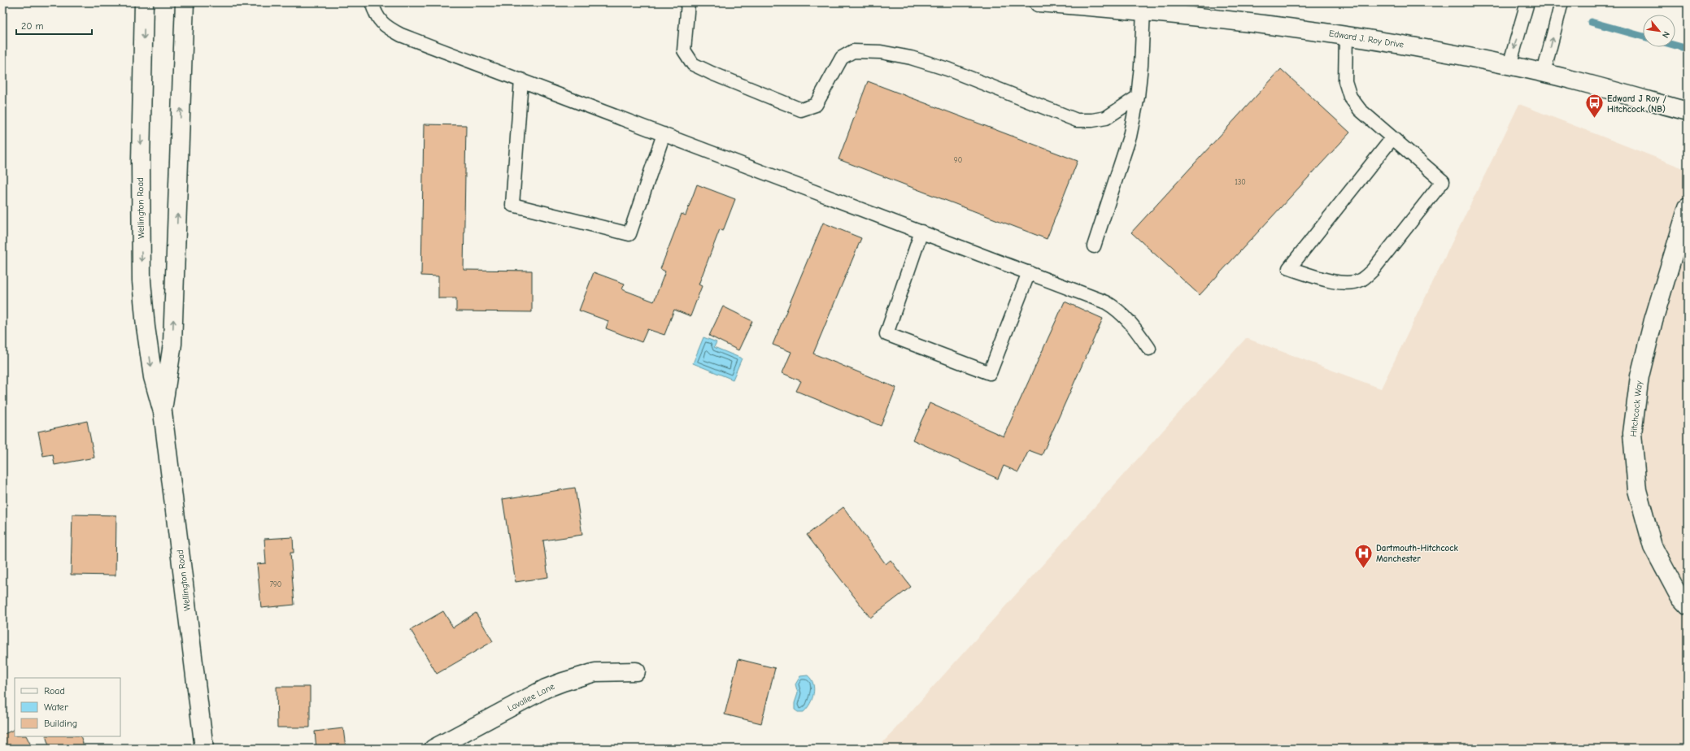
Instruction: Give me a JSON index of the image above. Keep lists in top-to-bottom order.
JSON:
{
  "streets": {
    "street": [
      "Edward J. Roy Drive",
      "Wellington Road",
      "Hitchcock Way",
      "Lavallee Lane"
    ]
  },
  "places": {
    "bus stop": ["Edward J Roy / Hitchcock (NB)"],
    "hospital": ["Dartmouth-Hitchcock Manchester"]
  },
  "house_numbers": ["90", "130", "790"],
  "legend": ["Road", "Water", "Building"],
  "scale_bar": "20 m",
  "north": "bottom right"
}
